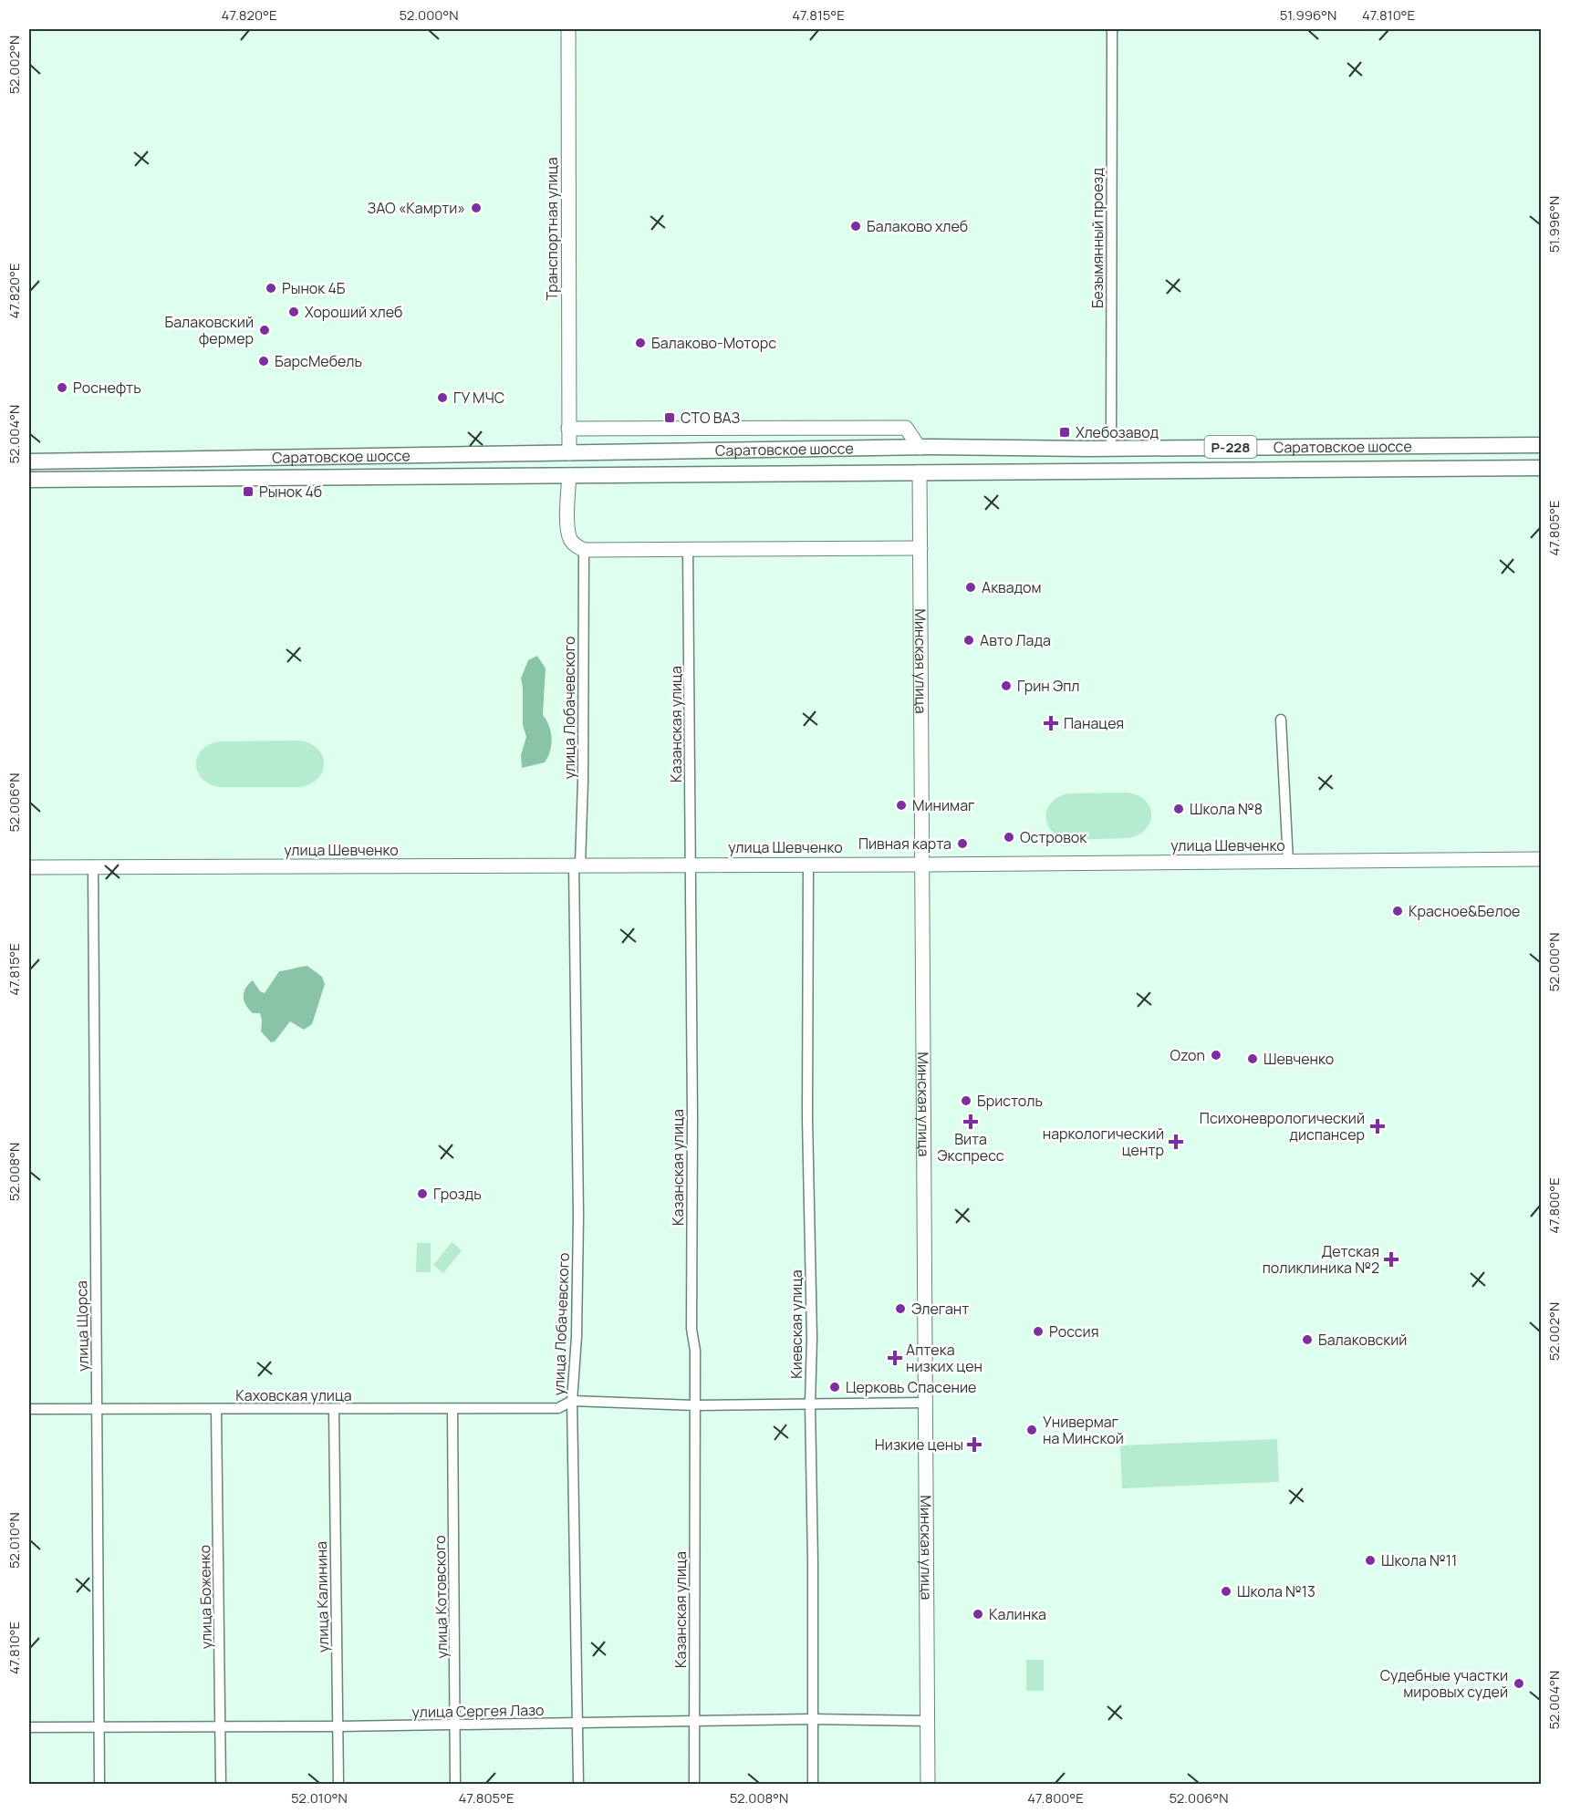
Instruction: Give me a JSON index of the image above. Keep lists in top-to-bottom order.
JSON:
{
  "streets": {
    "main road": [
      "Транспортная улица",
      "Саратовское шоссе",
      "Р-228",
      "Минская улица",
      "улица Шевченко"
    ],
    "street": [
      "Безымянный проезд",
      "улица Лобачевского",
      "Казанская улица",
      "Киевская улица",
      "улица Щорса",
      "Каховская улица",
      "улица Боженко",
      "улица Калинина",
      "улица Котовского",
      "улица Сергея Лазо"
    ]
  },
  "crossings": [
    ["Транспортная улица", "Саратовское шоссе"],
    ["Безымянный проезд", "Саратовское шоссе"],
    ["Саратовское шоссе", "Минская улица"],
    ["Минская улица", "улица Шевченко"],
    ["Минская улица", "улица Сергея Лазо"],
    ["улица Лобачевского", "улица Шевченко"],
    ["улица Лобачевского", "Каховская улица"],
    ["улица Лобачевского", "улица Сергея Лазо"],
    ["Казанская улица", "улица Шевченко"],
    ["Казанская улица", "улица Сергея Лазо"],
    ["улица Шевченко", "Киевская улица"],
    ["улица Шевченко", "улица Щорса"],
    ["Киевская улица", "улица Сергея Лазо"],
    ["улица Щорса", "Каховская улица"],
    ["улица Щорса", "улица Сергея Лазо"],
    ["Каховская улица", "улица Боженко"],
    ["Каховская улица", "улица Калинина"],
    ["Каховская улица", "улица Котовского"],
    ["улица Боженко", "улица Сергея Лазо"],
    ["улица Калинина", "улица Сергея Лазо"],
    ["улица Котовского", "улица Сергея Лазо"]
  ],
  "places": {
    "other": [
      "ЗАО «Камрти»",
      "Балаково хлеб",
      "Рынок 4Б",
      "Хороший хлеб",
      "Балаковский фермер",
      "Балаково-Моторс",
      "БарсМебель",
      "Роснефть",
      "ГУ МЧС",
      "Аквадом",
      "Авто Лада",
      "Грин Эпл",
      "Минимаг",
      "Школа №8",
      "Островок",
      "Пивная карта",
      "Красное&Белое",
      "Ozon",
      "Шевченко",
      "Бристоль",
      "Гроздь",
      "Элегант",
      "Россия",
      "Балаковский",
      "Церковь Спасение",
      "Универмаг на Минской",
      "Школа №11",
      "Школа №13",
      "Калинка",
      "Судебные участки мировых судей"
    ],
    "transit": ["СТО ВАЗ", "Хлебозавод", "Рынок 4б"],
    "health": [
      "Панацея",
      "Вита Экспресс",
      "Психоневрологический диспансер",
      "наркологический центр",
      "Детская поликлиника №2",
      "Аптека низких цен",
      "Низкие цены"
    ]
  },
  "coordinates": [
    "47.820°E",
    "52.000°N",
    "47.815°E",
    "51.996°N",
    "47.810°E",
    "52.002°N",
    "52.004°N",
    "47.805°E",
    "52.006°N",
    "52.008°N",
    "47.800°E",
    "52.010°N"
  ]
}
